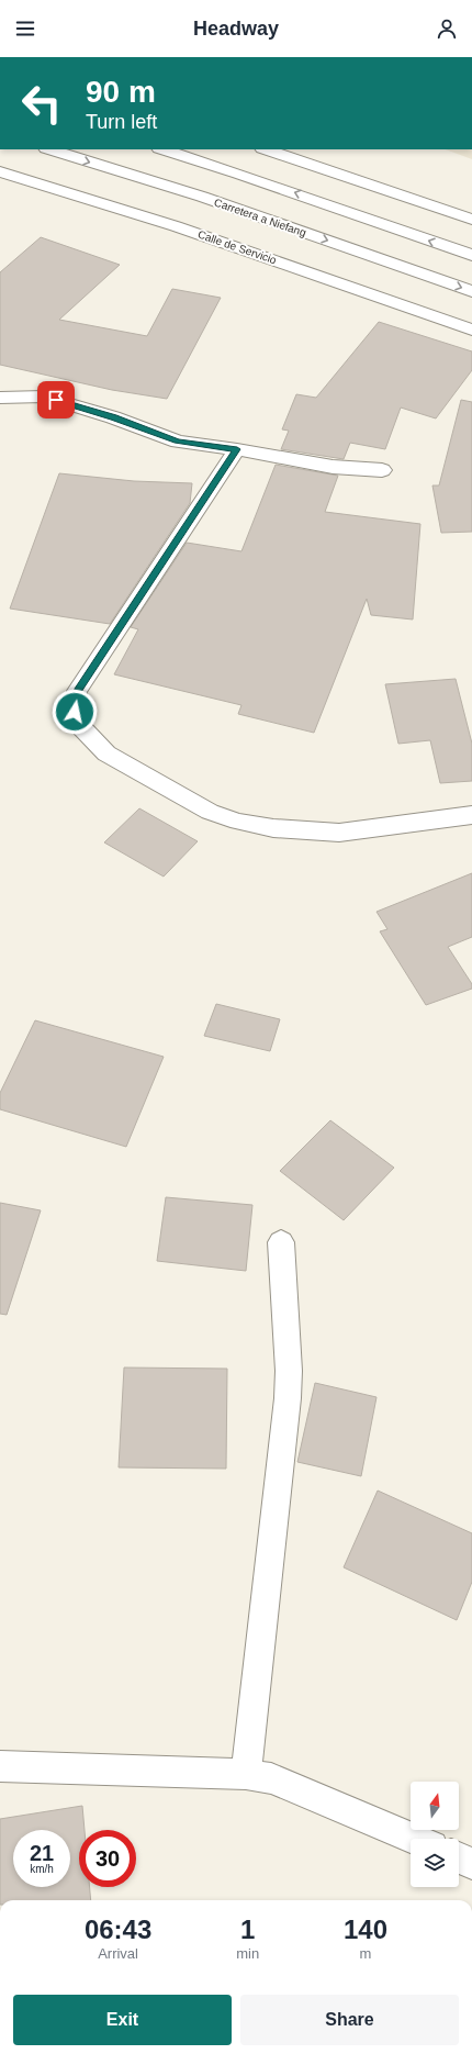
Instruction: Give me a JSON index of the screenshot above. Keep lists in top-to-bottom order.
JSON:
{
  "streets": {
    "street": ["Carretera a Niefang", "Calle de Servicio"]
  },
  "north": "top",
  "page": {
    "header": "Headway",
    "turn": ["90 m", "Turn left"],
    "speed": "21 km/h",
    "limit": "30",
    "eta": [
      "06:43",
      "Arrival",
      "1",
      "min",
      "140",
      "m"
    ],
    "buttons": ["Exit", "Share"]
  }
}
